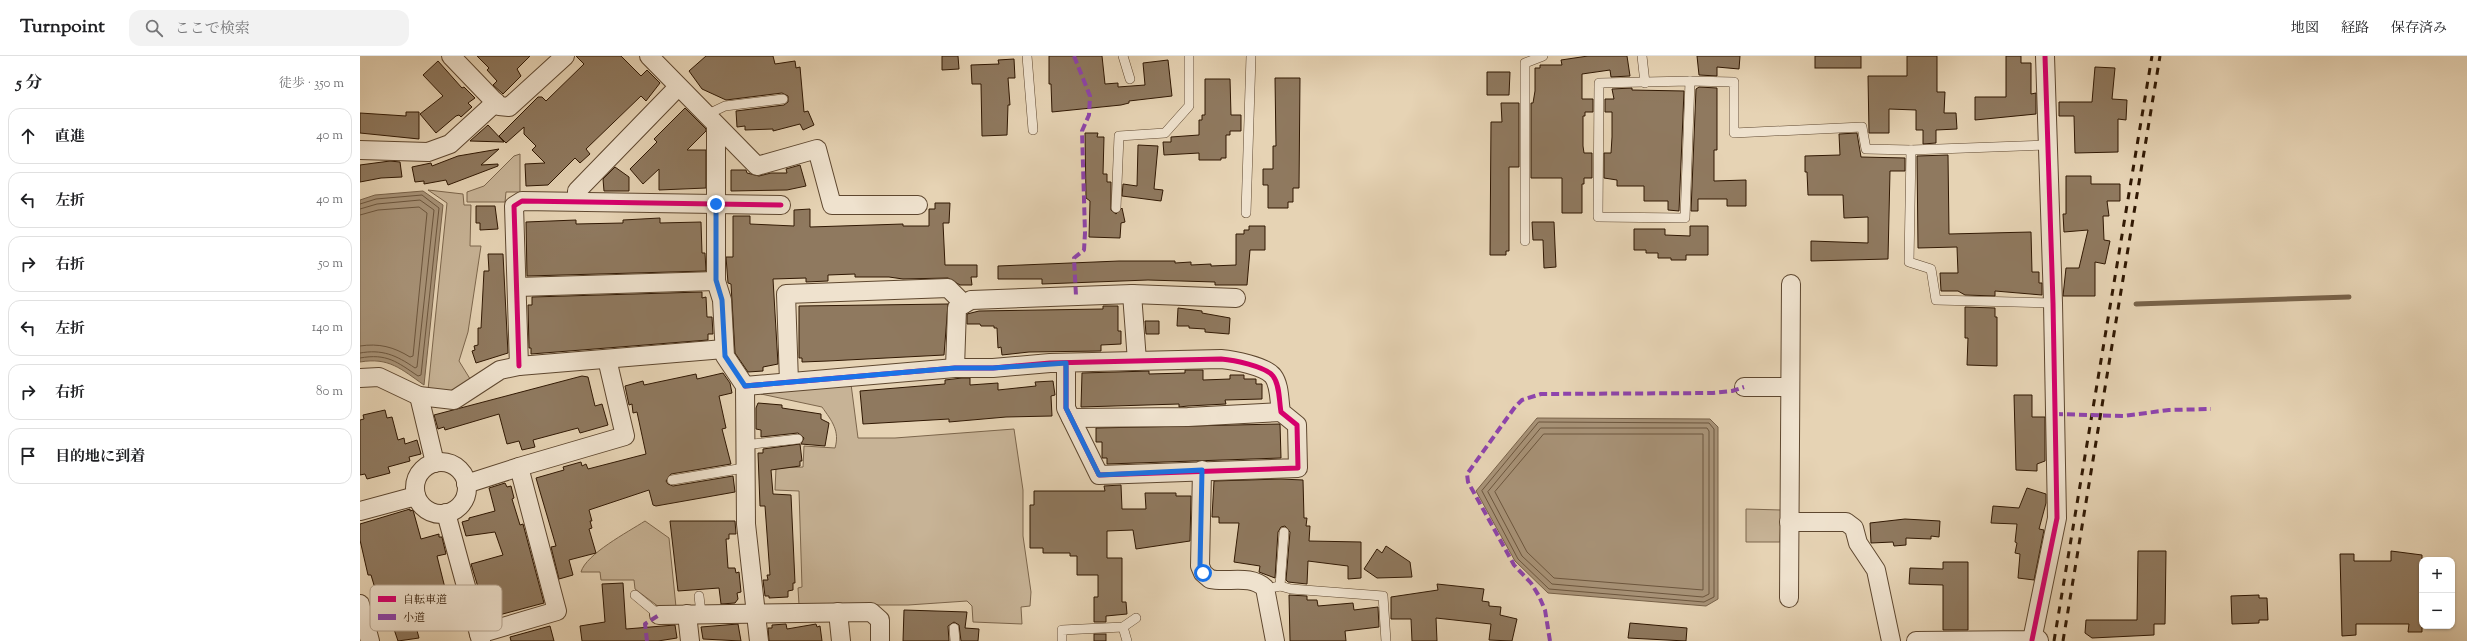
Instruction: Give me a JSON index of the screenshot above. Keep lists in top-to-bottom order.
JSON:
{
  "legend": ["自転車道", "小道"],
  "page": {
    "header": "Turnpoint",
    "search": "ここで検索",
    "nav": ["地図", "経路", "保存済み"],
    "heading": ["5 分", "徒歩 · 350 m"],
    "list": [
      ["直進", "40 m"],
      ["左折", "40 m"],
      ["右折", "50 m"],
      ["左折", "140 m"],
      ["右折", "80 m"],
      "目的地に到着"
    ],
    "map_buttons": ["+", "−"]
  }
}
